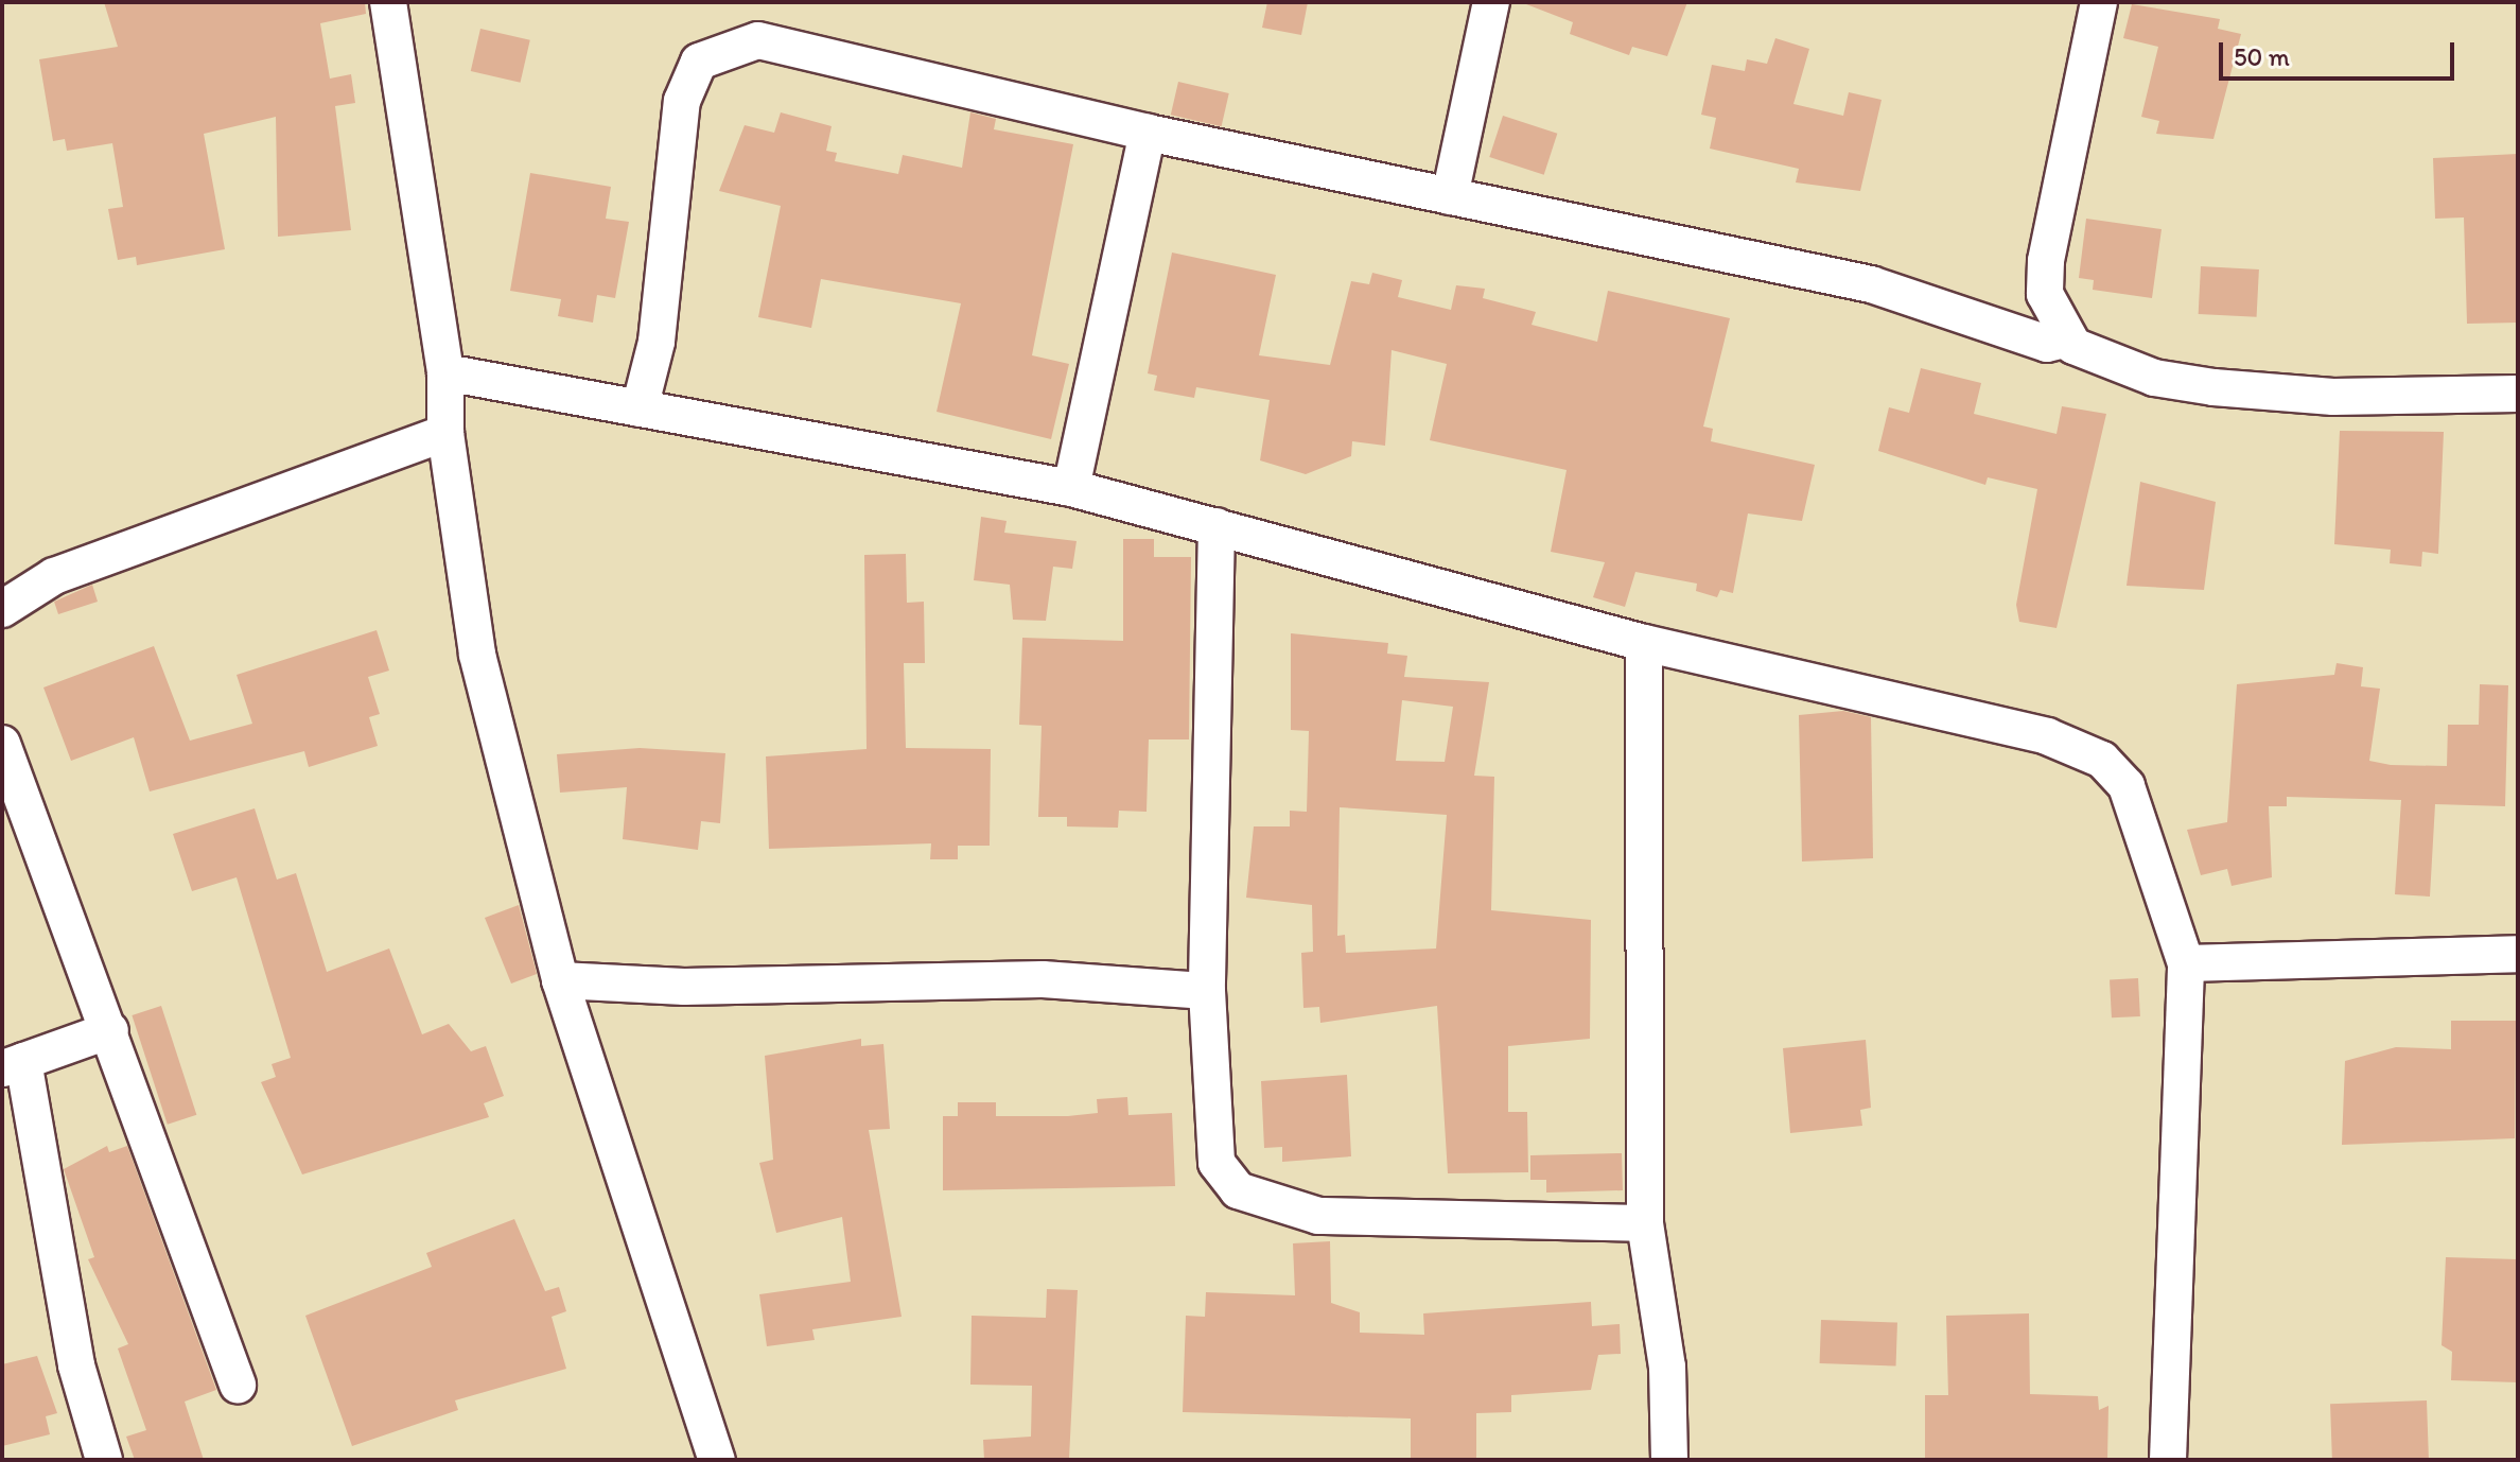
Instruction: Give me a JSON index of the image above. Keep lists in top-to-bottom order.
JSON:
{
  "scale_bar": "50 m"
}
